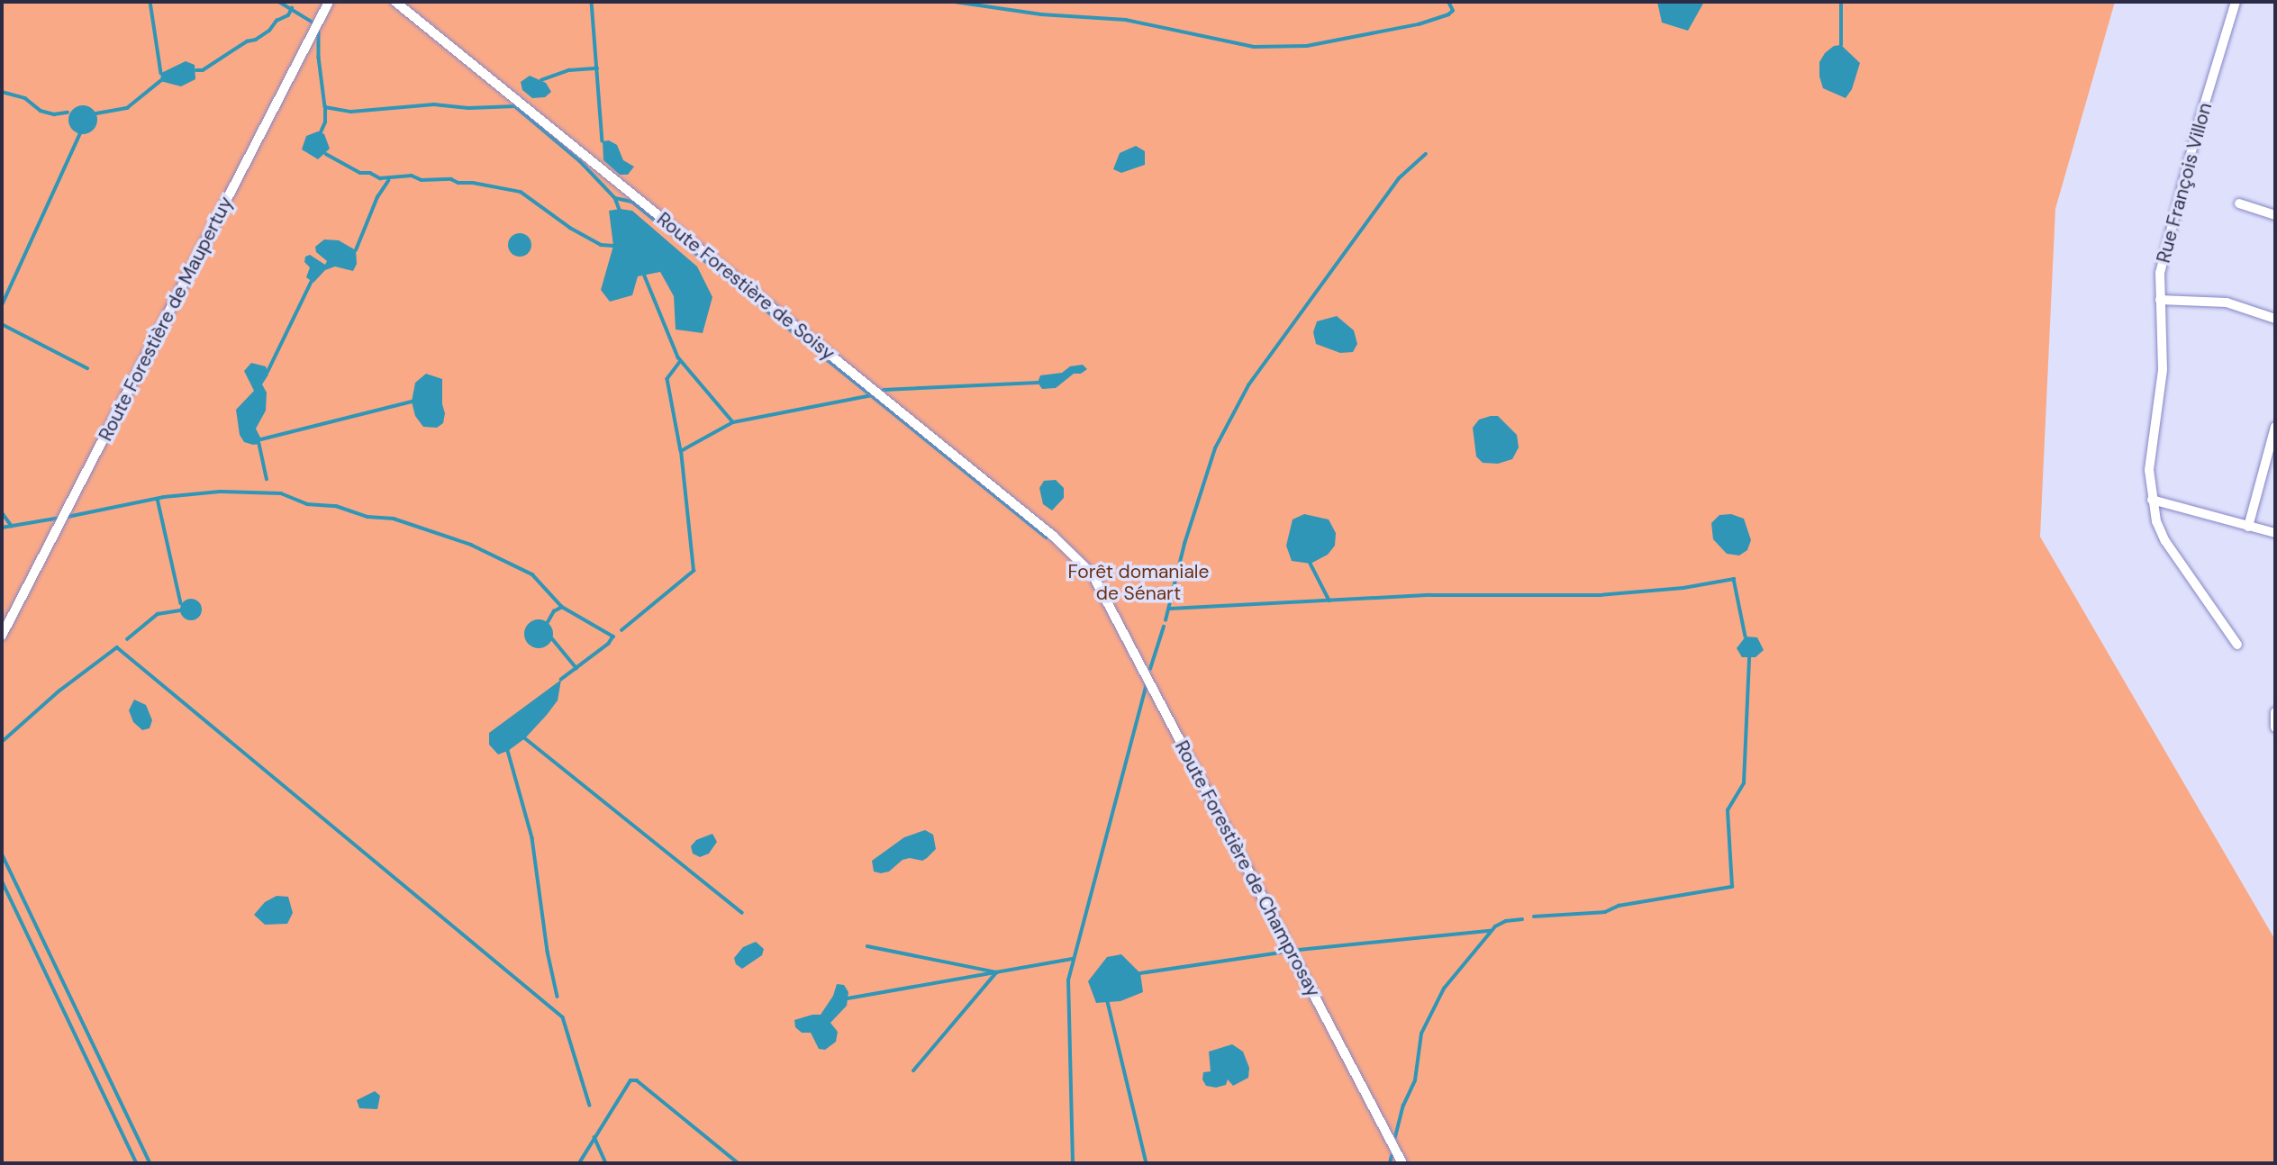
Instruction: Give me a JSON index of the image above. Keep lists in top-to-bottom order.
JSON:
{
  "streets": {
    "street": [
      "Rue François Villon",
      "Route Forestière de Soisy",
      "Route Forestière de Maupertuy",
      "Route Forestière de Champrosay"
    ]
  },
  "crossings": [
    ["Route Forestière de Soisy", "Route Forestière de Champrosay"]
  ],
  "parks": ["Forêt domaniale de Sénart"]
}
